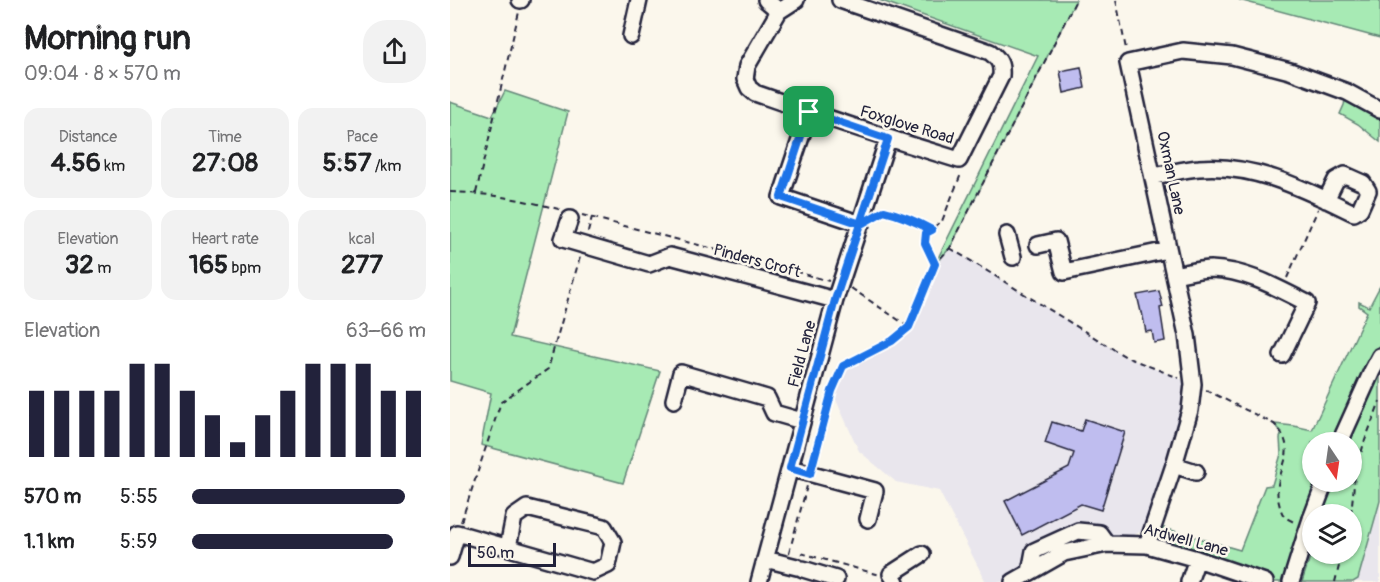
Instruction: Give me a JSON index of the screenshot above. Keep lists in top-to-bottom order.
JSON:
{
  "streets": {
    "street": [
      "Foxglove Road",
      "Oxman Lane",
      "Pinders Croft",
      "Field Lane",
      "Ardwell Lane"
    ]
  },
  "crossings": [
    ["Foxglove Road", "Field Lane"],
    ["Oxman Lane", "Ardwell Lane"],
    ["Pinders Croft", "Field Lane"]
  ],
  "scale_bar": "50 m",
  "north": "bottom",
  "page": {
    "heading": ["Morning run", "09:04 · 8 × 570 m"],
    "stats": [
      ["Distance", "4.56 km"],
      ["Time", "27:08"],
      ["Pace", "5:57 /km"],
      ["Elevation", "32 m"],
      ["Heart rate", "165 bpm"],
      ["kcal", "277"]
    ],
    "chart": ["Elevation", "63–66 m"],
    "list": [
      {
        "name": "570 m",
        "note": "5:55"
      },
      {
        "name": "1.1 km",
        "note": "5:59"
      }
    ],
    "scale": "50 m"
  }
}
